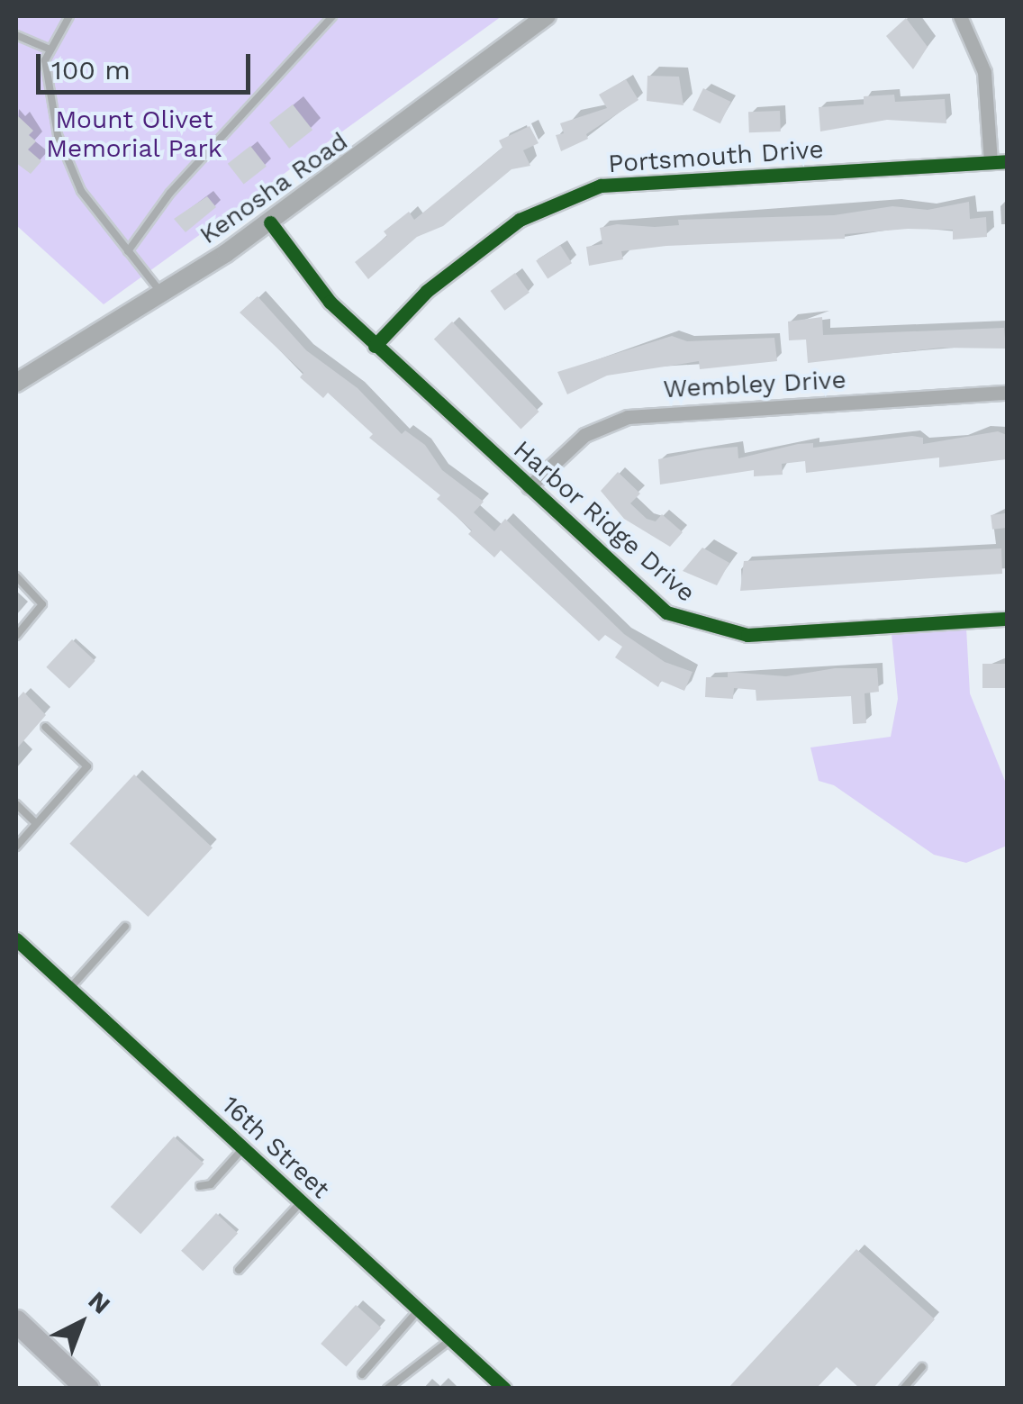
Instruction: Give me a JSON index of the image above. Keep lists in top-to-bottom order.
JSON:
{
  "streets": {
    "street": [
      "Portsmouth Drive",
      "Kenosha Road",
      "Wembley Drive",
      "Harbor Ridge Drive",
      "16th Street"
    ]
  },
  "crossings": [
    ["Portsmouth Drive", "Harbor Ridge Drive"],
    ["Kenosha Road", "Harbor Ridge Drive"],
    ["Wembley Drive", "Harbor Ridge Drive"]
  ],
  "parks": ["Mount Olivet Memorial Park"],
  "scale_bar": "100 m",
  "north": "top right"
}
